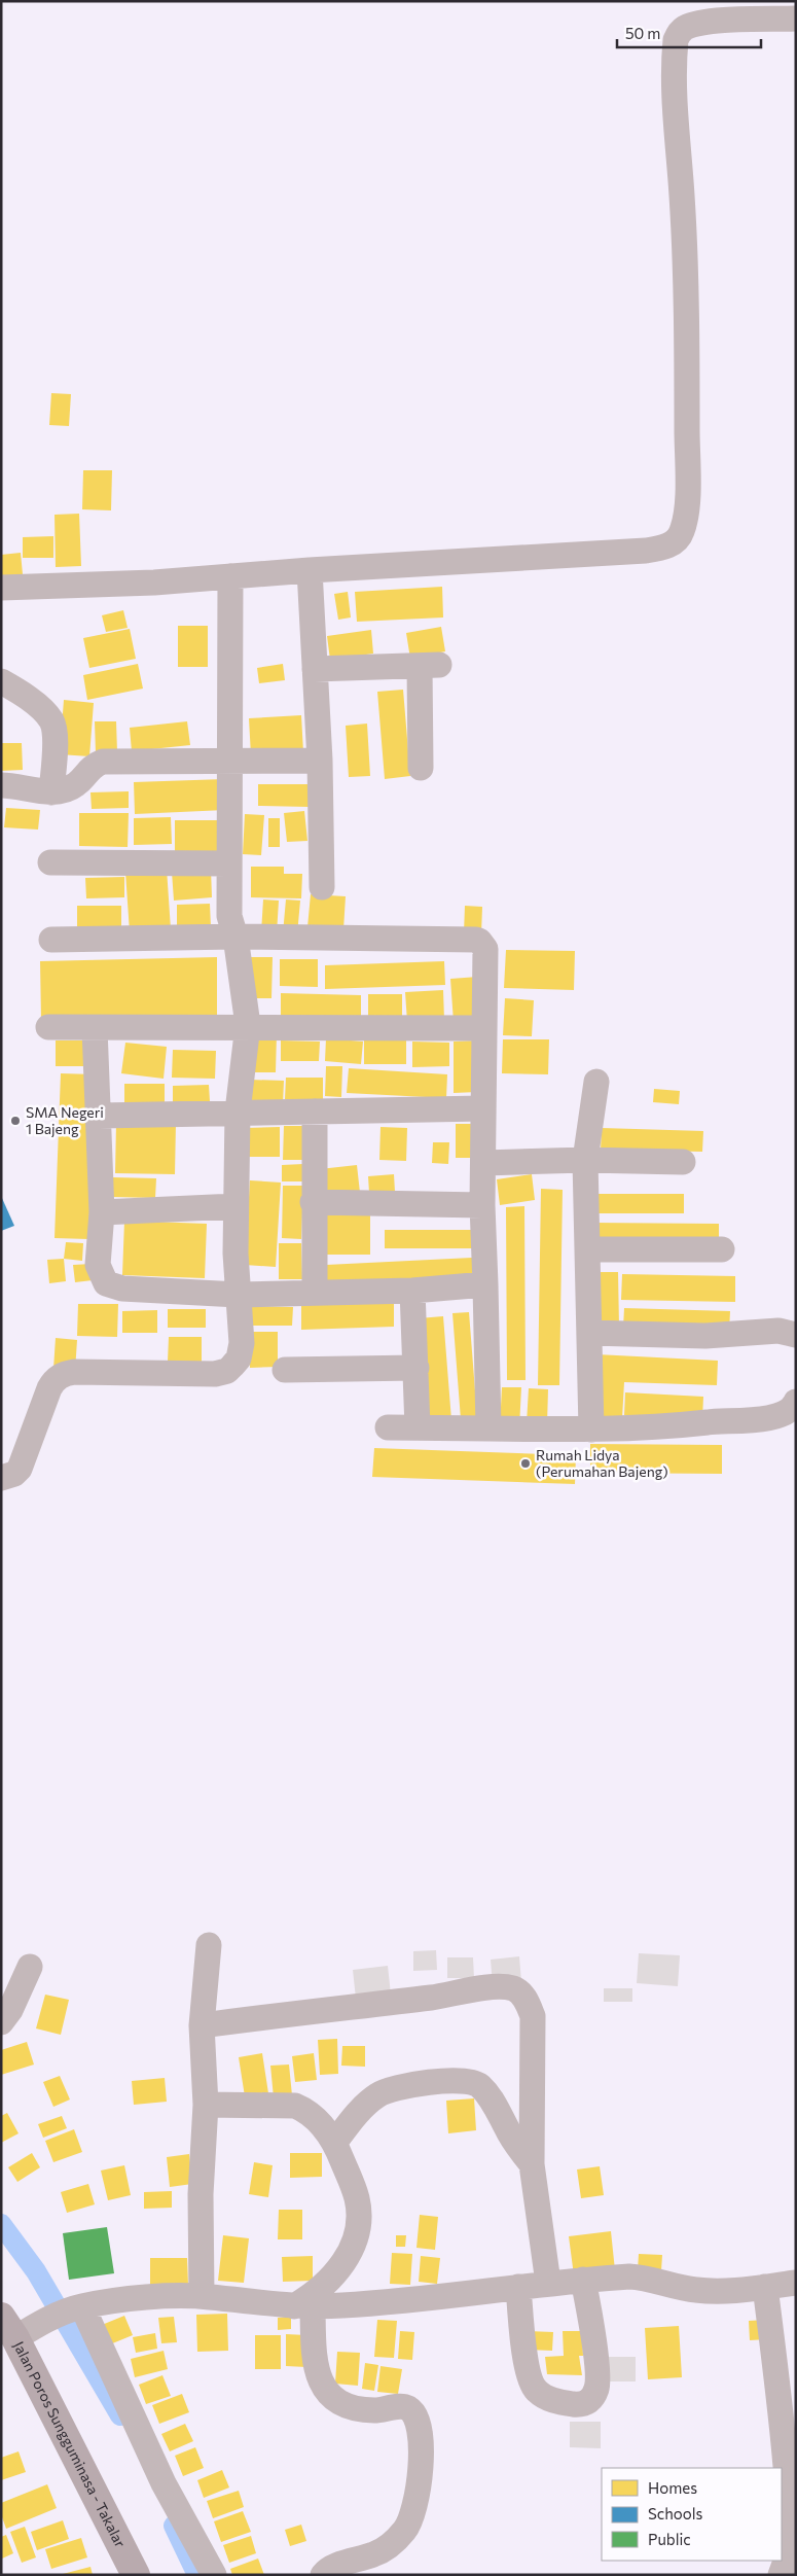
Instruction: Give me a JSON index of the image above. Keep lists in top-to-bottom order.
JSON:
{
  "streets": {
    "highway": ["Jalan Poros Sungguminasa - Takalar"]
  },
  "places": ["SMA Negeri 1 Bajeng", "Rumah Lidya (Perumahan Bajeng)"],
  "legend": ["Homes", "Schools", "Public"],
  "scale_bar": "50 m"
}
